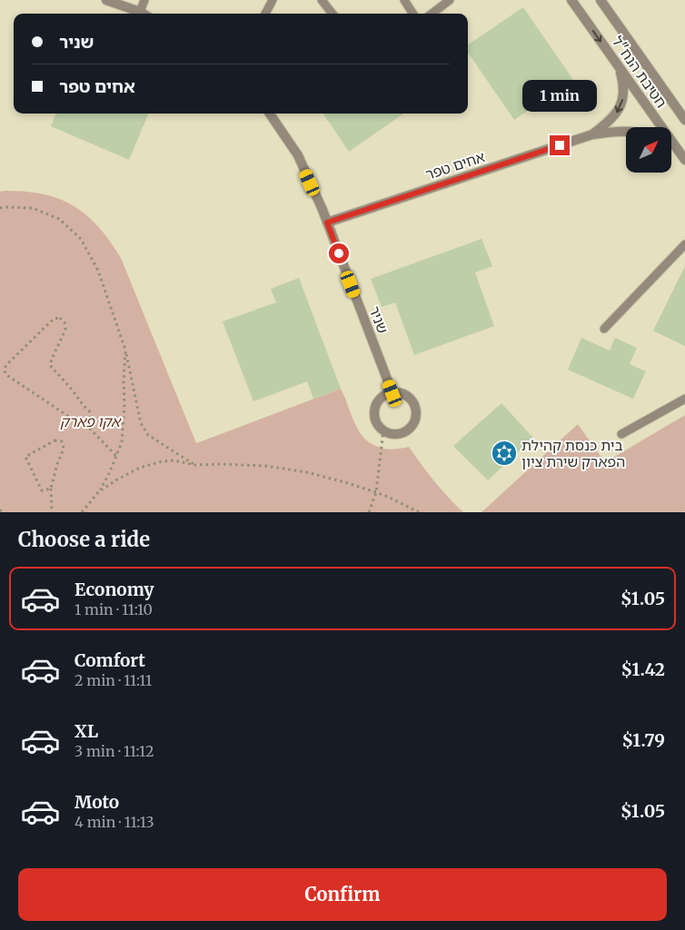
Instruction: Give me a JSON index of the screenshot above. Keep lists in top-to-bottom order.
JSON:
{
  "streets": {
    "street": ["חטיבת הנח\"ל", "אחים טפר", "שניר"]
  },
  "crossings": [
    ["אחים טפר", "שניר"]
  ],
  "parks": ["אקו פארק"],
  "places": {
    "synagogue": ["בית כנסת קהילת הפארק שירת ציון"]
  },
  "north": "top right",
  "page": {
    "banner": ["שניר", "אחים טפר"],
    "bubble": "1 min",
    "heading": "Choose a ride",
    "list": [
      {
        "name": "Economy",
        "note": "1 min · 11:10",
        "value": "$1.05"
      },
      {
        "name": "Comfort",
        "note": "2 min · 11:11",
        "value": "$1.42"
      },
      {
        "name": "XL",
        "note": "3 min · 11:12",
        "value": "$1.79"
      },
      {
        "name": "Moto",
        "note": "4 min · 11:13",
        "value": "$1.05"
      }
    ],
    "buttons": "Confirm"
  }
}
